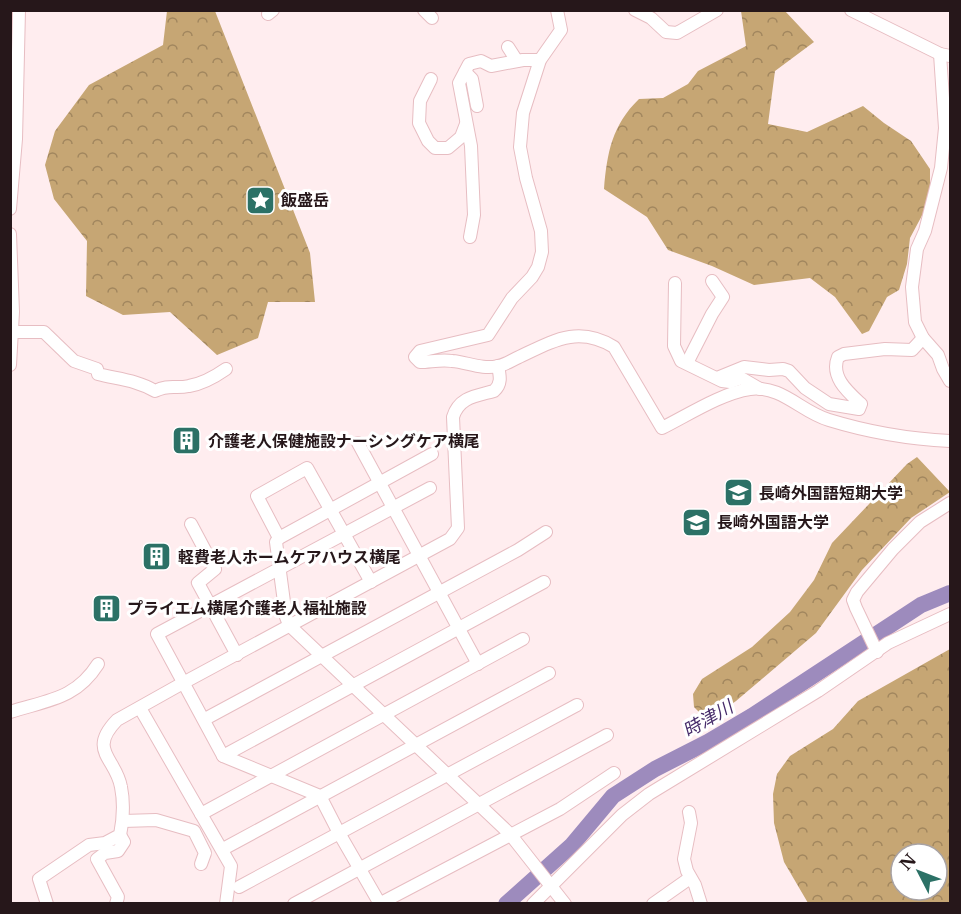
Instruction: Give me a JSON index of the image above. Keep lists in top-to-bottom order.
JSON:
{
  "water": ["時津川"],
  "places": {
    "place": ["飯盛岳"],
    "building": ["介護老人保健施設ナーシングケア横尾", "軽費老人ホームケアハウス横尾", "プライエム横尾介護老人福祉施設"],
    "school or university": ["長崎外国語短期大学", "長崎外国語大学"]
  },
  "north": "top left"
}
